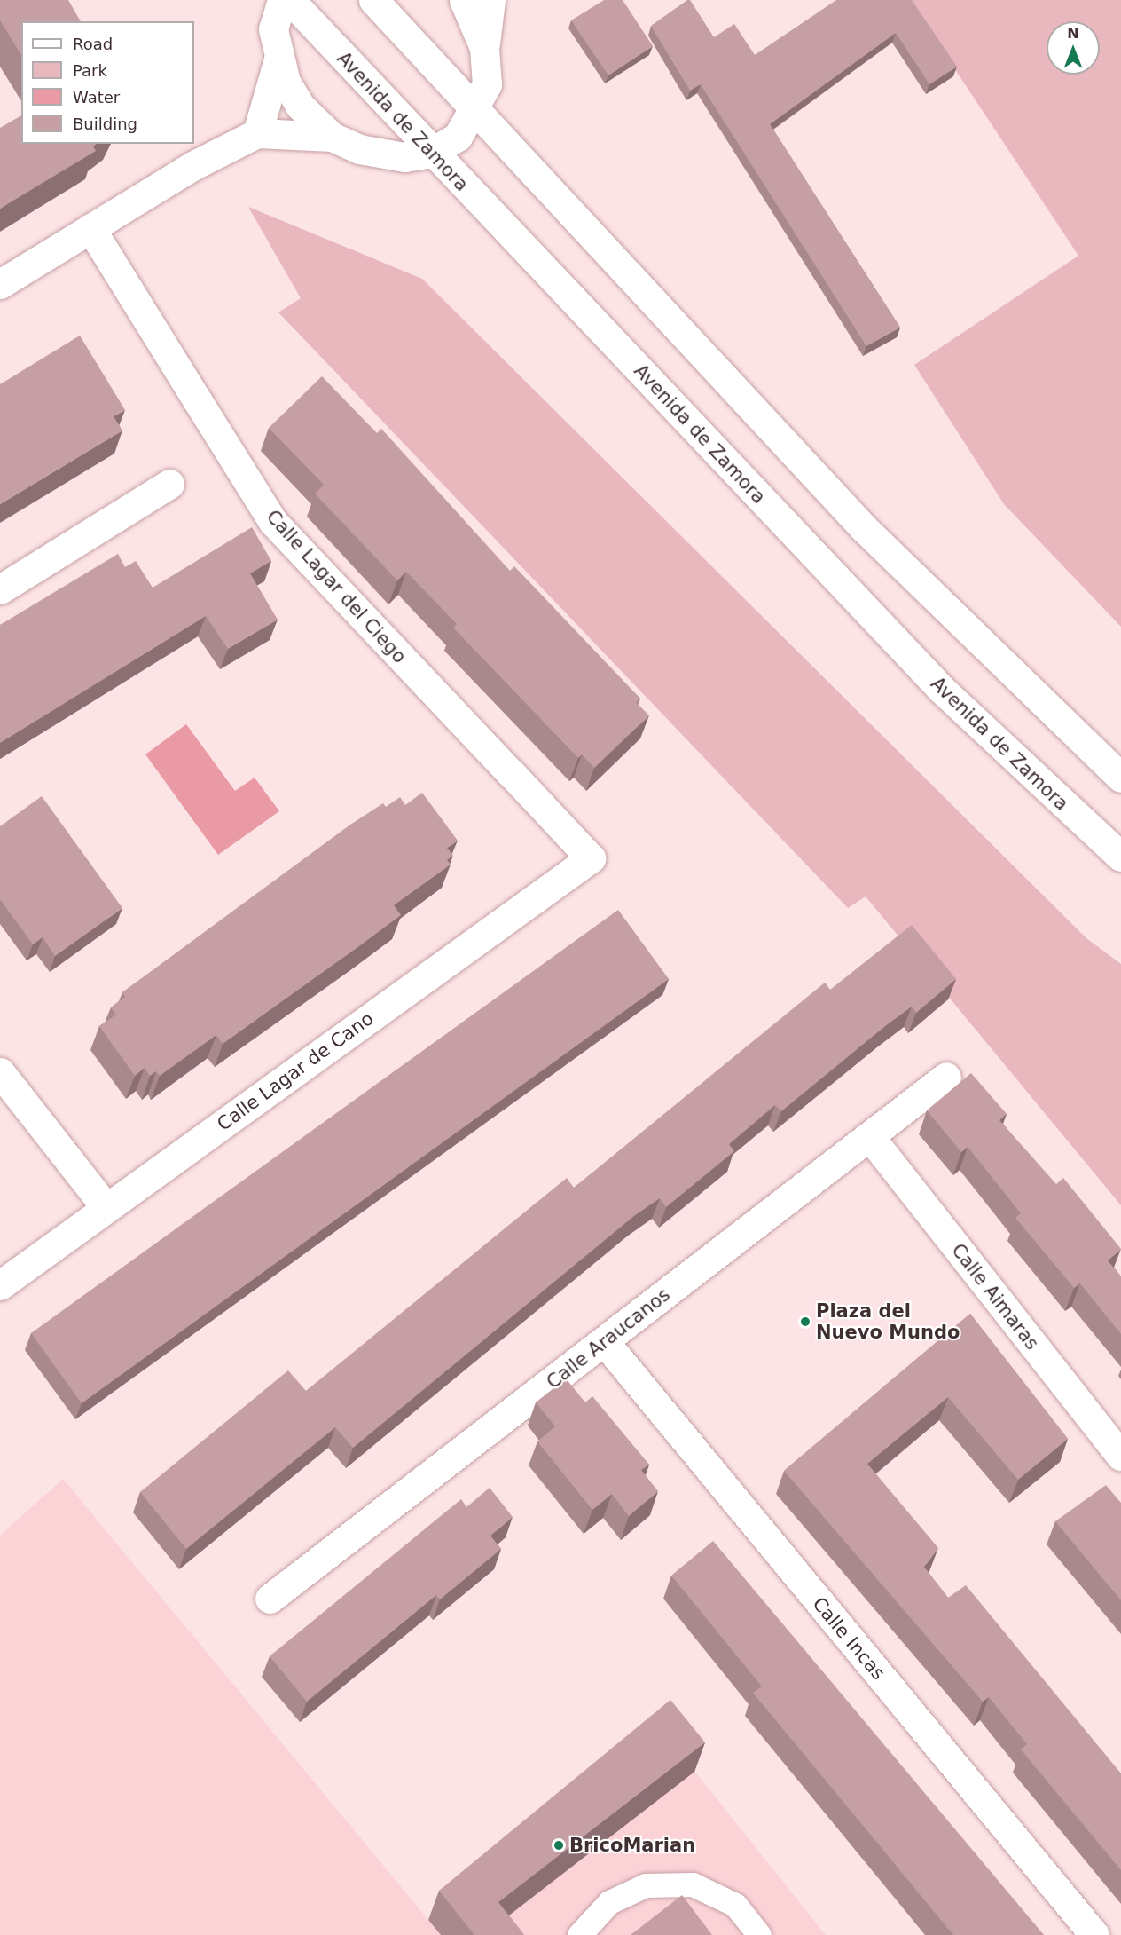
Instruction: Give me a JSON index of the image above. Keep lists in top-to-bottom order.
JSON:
{
  "streets": {
    "main road": [
      "Avenida de Zamora",
      "Calle Lagar del Ciego",
      "Calle Lagar de Cano",
      "Calle Aimaras",
      "Calle Araucanos",
      "Calle Incas"
    ]
  },
  "crossings": [
    ["Calle Lagar del Ciego", "Calle Lagar de Cano"],
    ["Calle Aimaras", "Calle Araucanos"],
    ["Calle Araucanos", "Calle Incas"]
  ],
  "places": ["Plaza del Nuevo Mundo", "BricoMarian"],
  "legend": [
    "Road",
    "Park",
    "Water",
    "Building"
  ],
  "north": "top"
}
